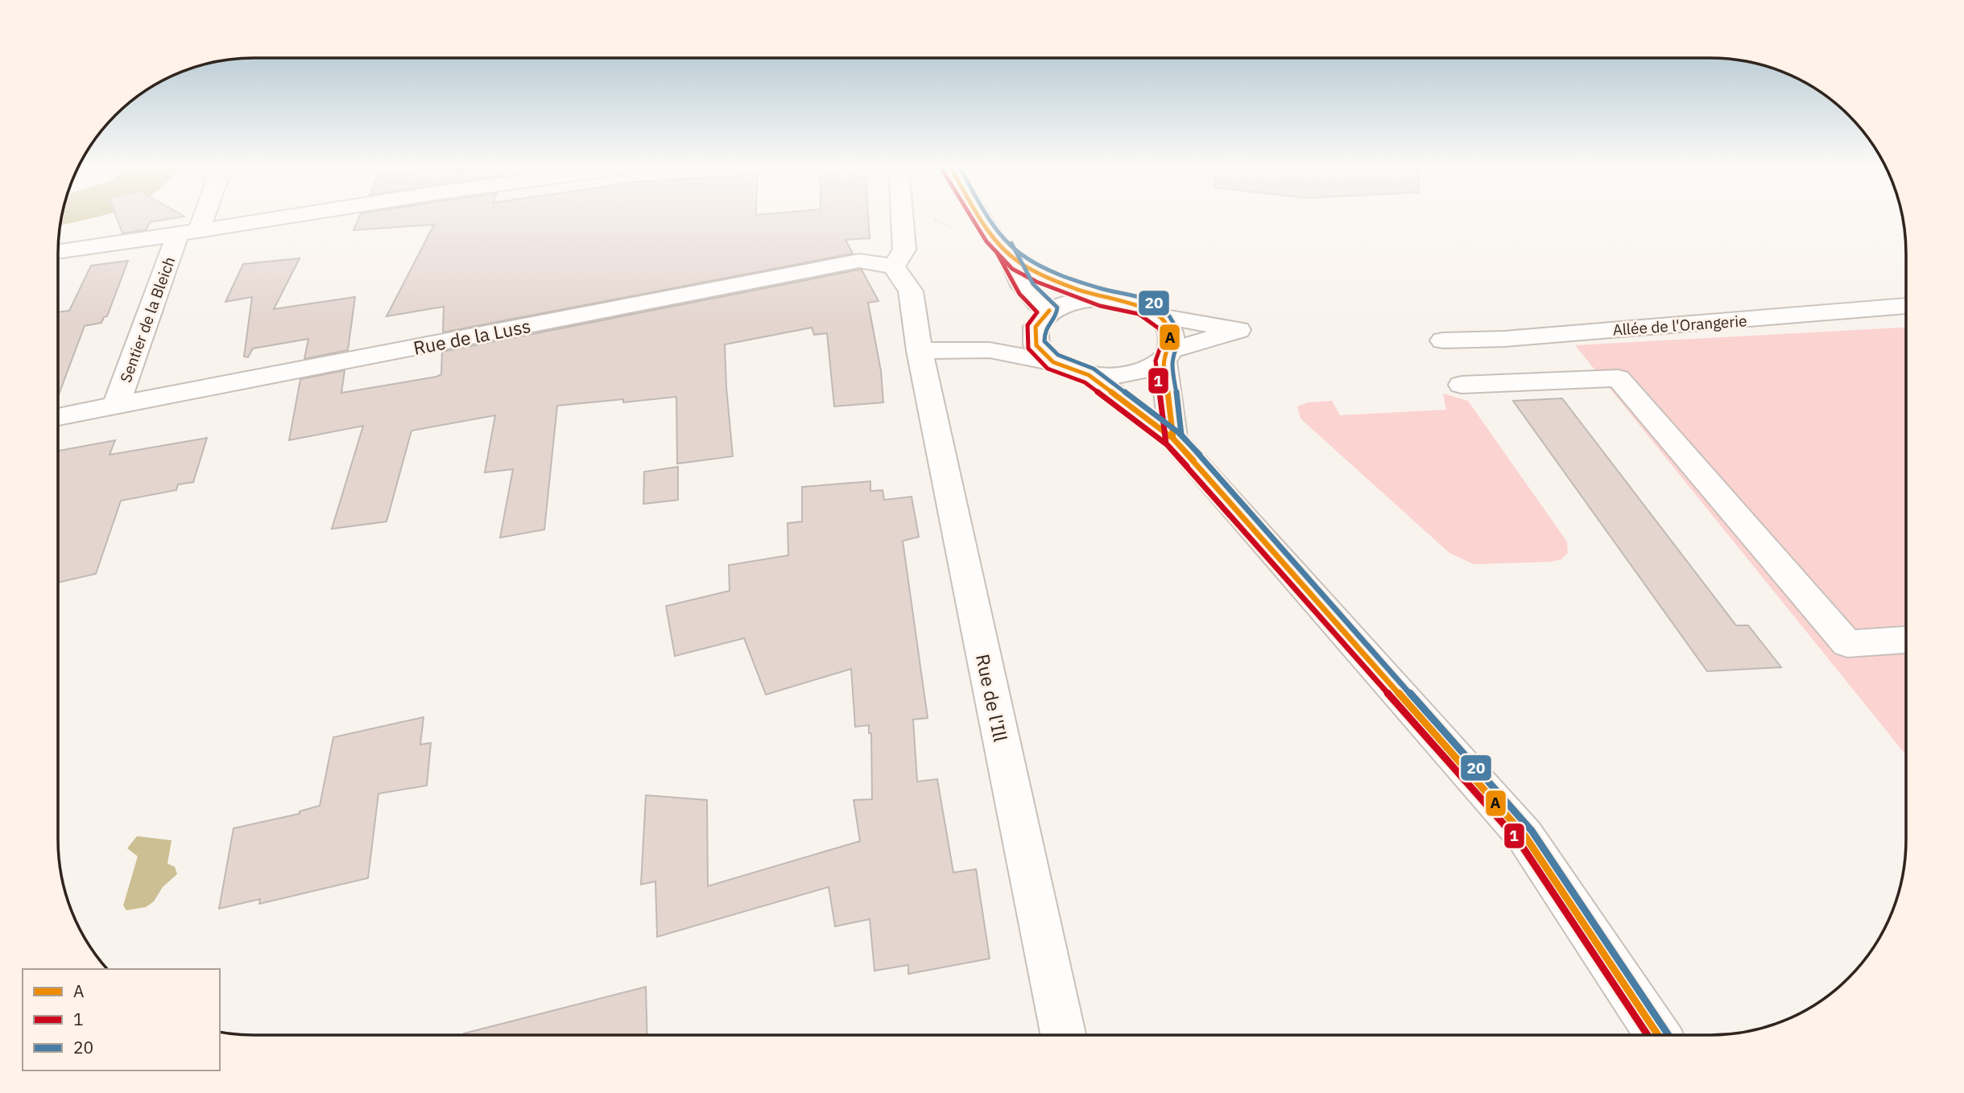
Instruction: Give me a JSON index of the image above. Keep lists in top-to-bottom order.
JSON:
{
  "streets": {
    "street": [
      "Sentier de la Bleich",
      "Allée de l'Orangerie",
      "Rue de la Luss",
      "Rue de l'Ill"
    ]
  },
  "crossings": [
    ["Sentier de la Bleich", "Rue de la Luss"],
    ["Rue de la Luss", "Rue de l'Ill"]
  ],
  "lines": ["transit line A", "transit line 1", "transit line 20"],
  "legend": ["A", "1", "20"]
}
